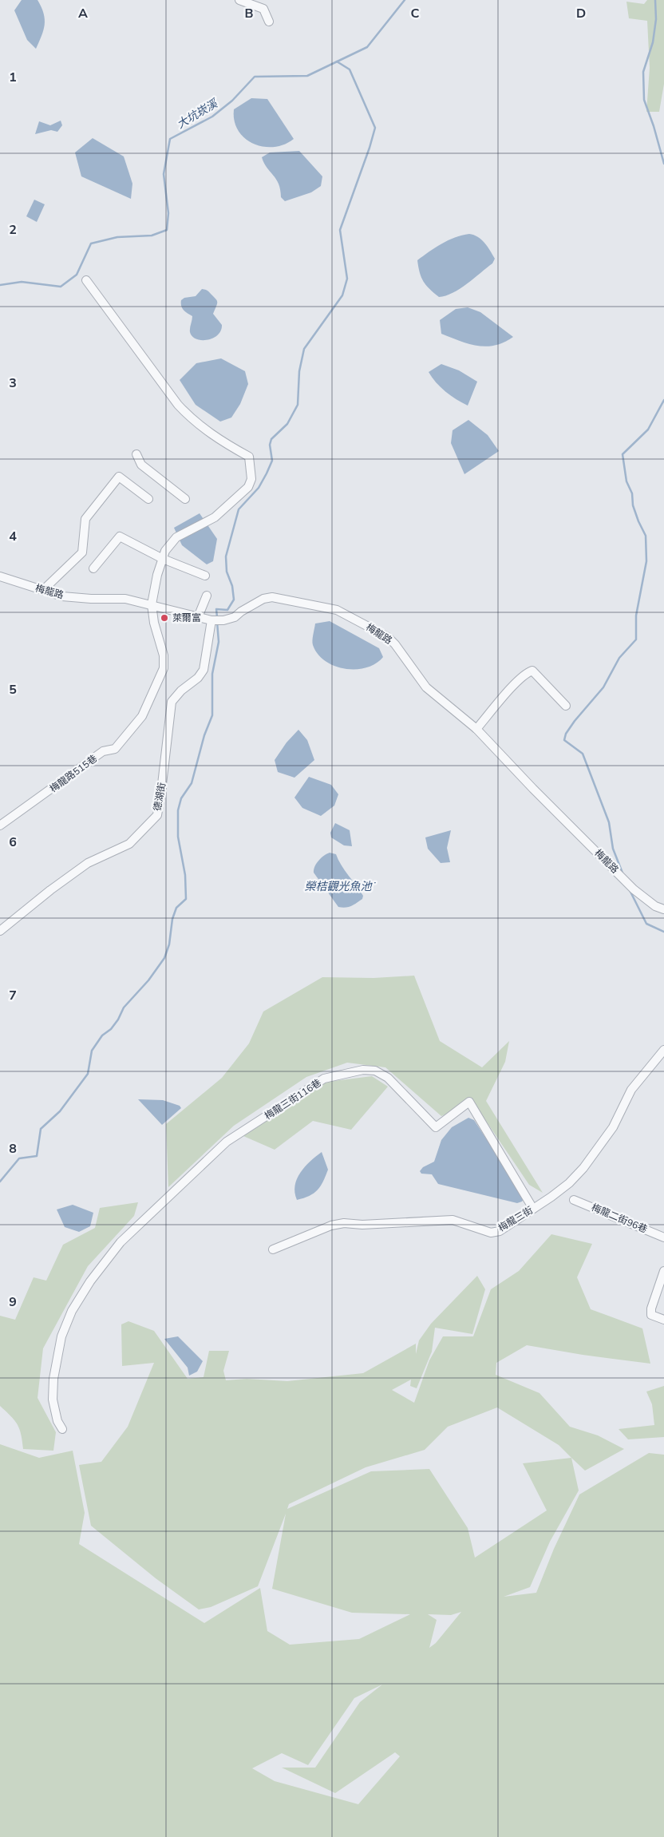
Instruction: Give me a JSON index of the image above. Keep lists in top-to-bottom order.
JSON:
{
  "streets": {
    "street": [
      "梅龍路",
      "梅龍路515巷",
      "德湖街",
      "梅龍三街116巷",
      "梅龍二街96巷",
      "梅龍三街"
    ]
  },
  "crossings": [
    ["梅龍路", "梅龍路515巷"],
    ["梅龍路", "德湖街"],
    ["梅龍三街116巷", "梅龍三街"]
  ],
  "water": ["大坑崁溪", "榮桔觀光魚池˙"],
  "places": ["萊爾富"],
  "grid": {
    "columns": [
      "A",
      "B",
      "C",
      "D"
    ],
    "rows": [
      "1",
      "2",
      "3",
      "4",
      "5",
      "6",
      "7",
      "8",
      "9"
    ]
  }
}
